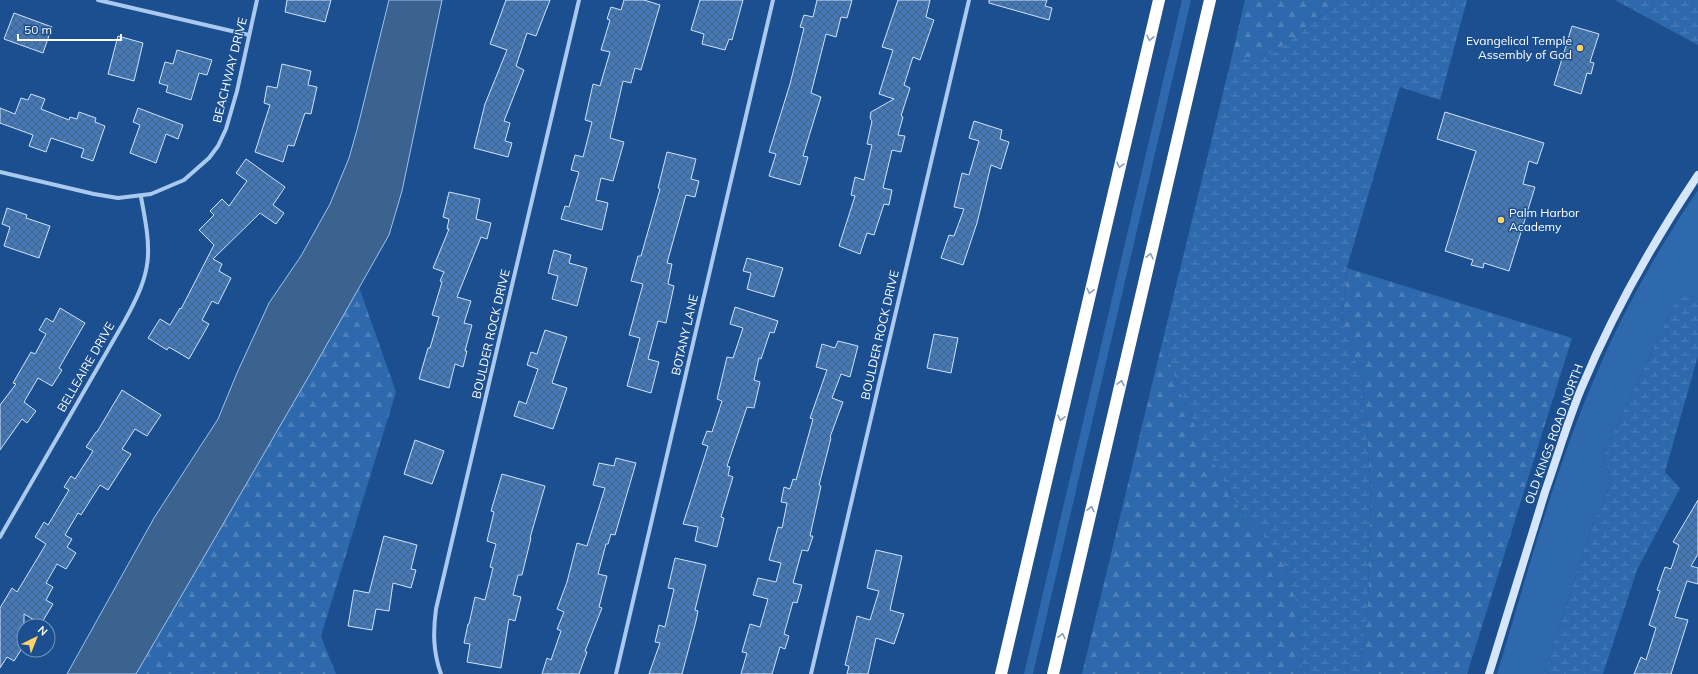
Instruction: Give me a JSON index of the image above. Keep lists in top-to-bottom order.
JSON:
{
  "streets": {
    "street": [
      "BEACHWAY DRIVE",
      "BOULDER ROCK DRIVE",
      "BOTANY LANE",
      "BELLEAIRE DRIVE",
      "OLD KINGS ROAD NORTH"
    ]
  },
  "crossings": [
    ["BEACHWAY DRIVE", "BELLEAIRE DRIVE"]
  ],
  "places": ["Evangelical Temple Assembly of God", "Palm Harbor Academy"],
  "scale_bar": "50 m",
  "north": "top right"
}
